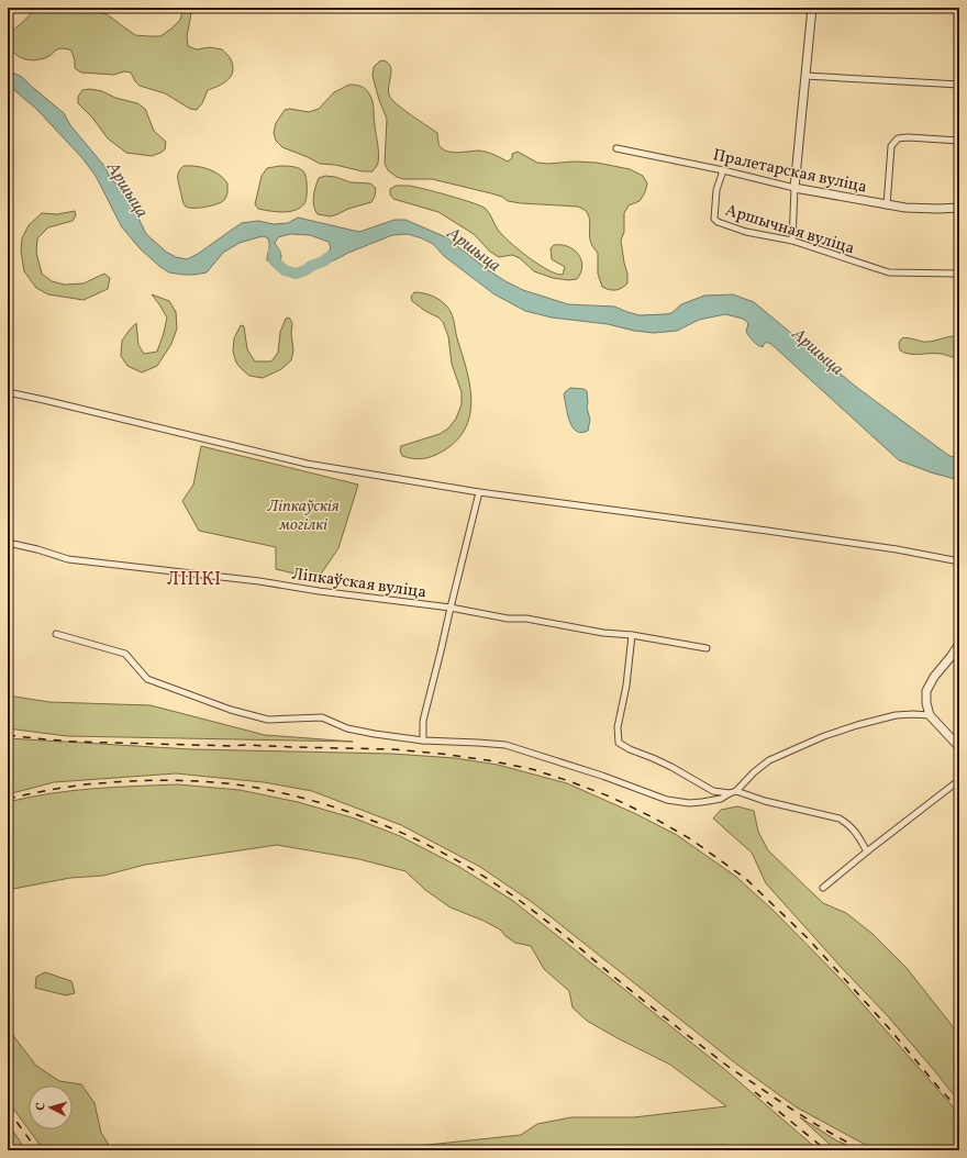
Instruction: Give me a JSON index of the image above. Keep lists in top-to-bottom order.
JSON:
{
  "streets": {
    "street": ["Пралетарская вуліца", "Аршычная вуліца", "Ліпкаўская вуліца"]
  },
  "crossings": [
    ["Пралетарская вуліца", "Аршычная вуліца"]
  ],
  "districts": ["ЛІПКІ"],
  "water": ["Аршыца"],
  "parks": ["Ліпкаўскія могілкі"],
  "north": "left"
}
